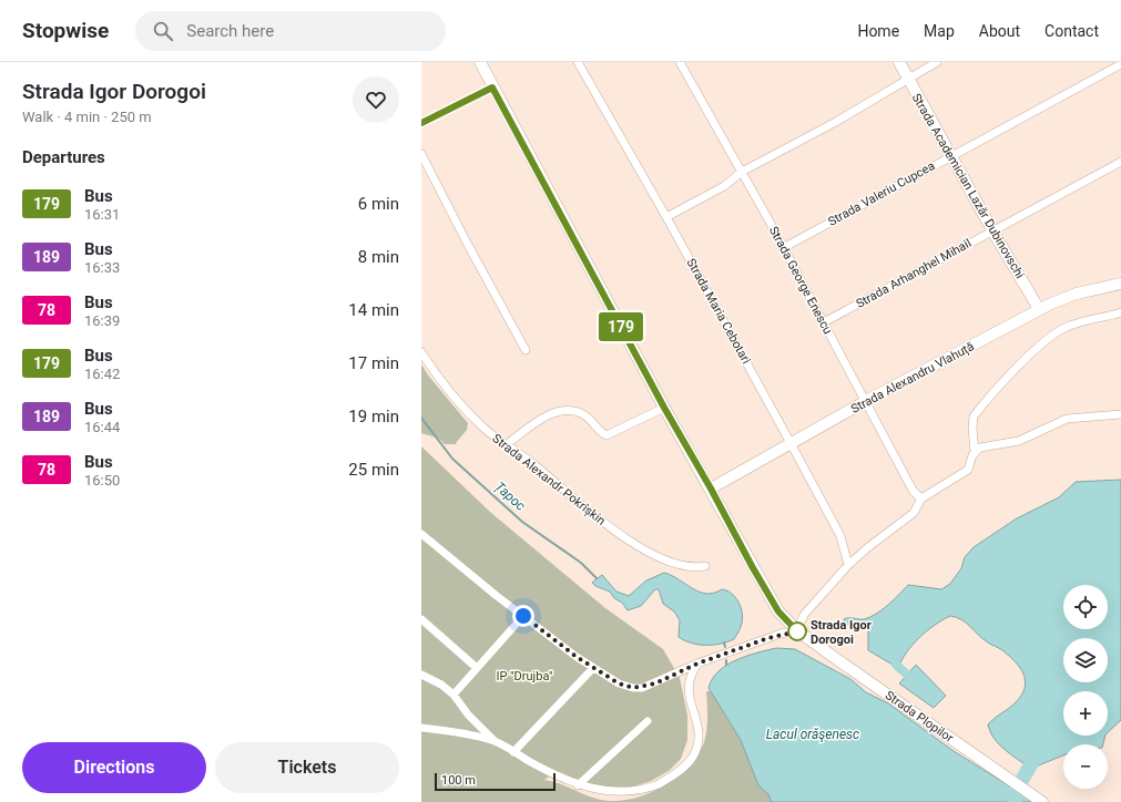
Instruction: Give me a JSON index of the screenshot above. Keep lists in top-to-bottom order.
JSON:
{
  "streets": {
    "street": [
      "Strada Academician Lazăr Dubinovschi",
      "Strada Valeriu Cupcea",
      "Strada Arhanghel Mihail",
      "Strada George Enescu",
      "Strada Maria Cebotari",
      "Strada Аlexandru Vlahuță",
      "Strada Alexandr Pokrîșkin",
      "Strada Plopilor"
    ]
  },
  "crossings": [
    ["Strada Academician Lazăr Dubinovschi", "Strada Valeriu Cupcea"],
    ["Strada Academician Lazăr Dubinovschi", "Strada Arhanghel Mihail"],
    ["Strada Academician Lazăr Dubinovschi", "Strada Аlexandru Vlahuță"],
    ["Strada Valeriu Cupcea", "Strada George Enescu"],
    ["Strada Arhanghel Mihail", "Strada George Enescu"],
    ["Strada George Enescu", "Strada Аlexandru Vlahuță"],
    ["Strada Maria Cebotari", "Strada Аlexandru Vlahuță"],
    ["Strada Аlexandru Vlahuță", "Strada Plopilor"]
  ],
  "water": ["Țapoc", "Lacul orăşenesc"],
  "parks": ["IP \"Drujba\""],
  "places": ["Strada Igor Dorogoi"],
  "lines": ["bus line 179"],
  "scale_bar": "100 m",
  "page": {
    "header": "Stopwise",
    "search": "Search here",
    "nav": [
      "Home",
      "Map",
      "About",
      "Contact"
    ],
    "heading": [
      ["Strada Igor Dorogoi", "Walk · 4 min · 250 m"],
      "Departures"
    ],
    "on_map": "179",
    "list": [
      {
        "mark": "179",
        "name": "Bus",
        "note": "16:31",
        "value": "6 min"
      },
      {
        "mark": "189",
        "name": "Bus",
        "note": "16:33",
        "value": "8 min"
      },
      {
        "mark": "78",
        "name": "Bus",
        "note": "16:39",
        "value": "14 min"
      },
      {
        "mark": "179",
        "name": "Bus",
        "note": "16:42",
        "value": "17 min"
      },
      {
        "mark": "189",
        "name": "Bus",
        "note": "16:44",
        "value": "19 min"
      },
      {
        "mark": "78",
        "name": "Bus",
        "note": "16:50",
        "value": "25 min"
      }
    ],
    "map_buttons": ["+", "−"],
    "buttons": ["Directions", "Tickets"],
    "scale": "100 m"
  }
}
